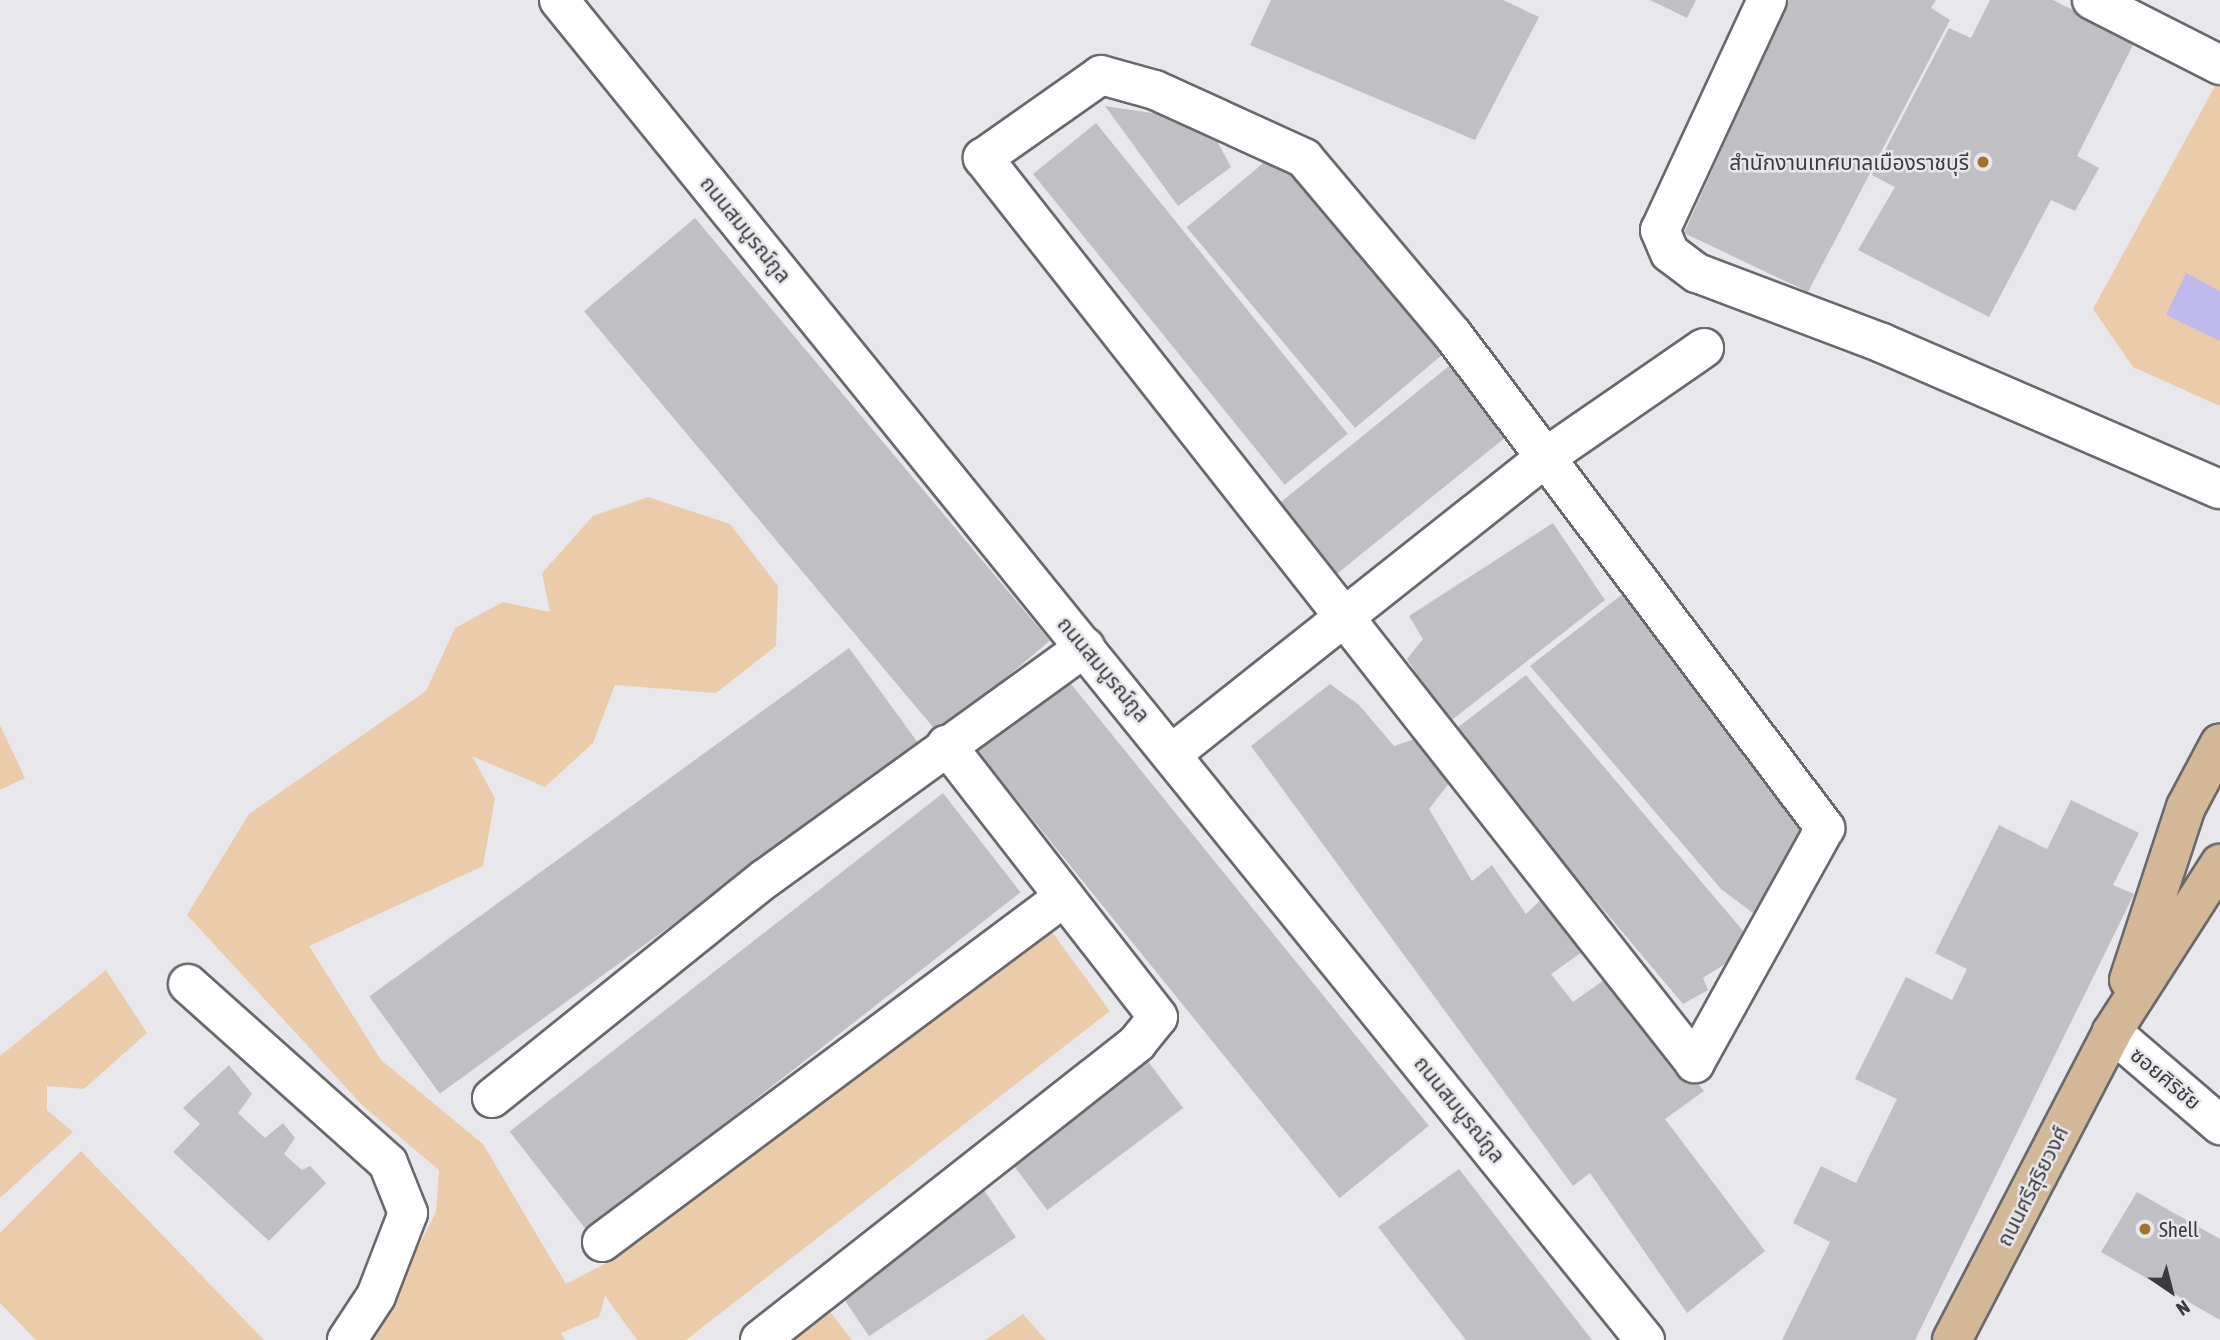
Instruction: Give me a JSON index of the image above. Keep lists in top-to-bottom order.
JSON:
{
  "streets": {
    "main road": ["ถนนศรีสุริยวงศ์"],
    "street": ["ถนนสมบูรณ์กูล", "ซอยศิริชัย"]
  },
  "crossings": [
    ["ซอยศิริชัย", "ถนนศรีสุริยวงศ์"]
  ],
  "places": ["สำนักงานเทศบาลเมืองราชบุรี", "Shell"],
  "north": "bottom right"
}
